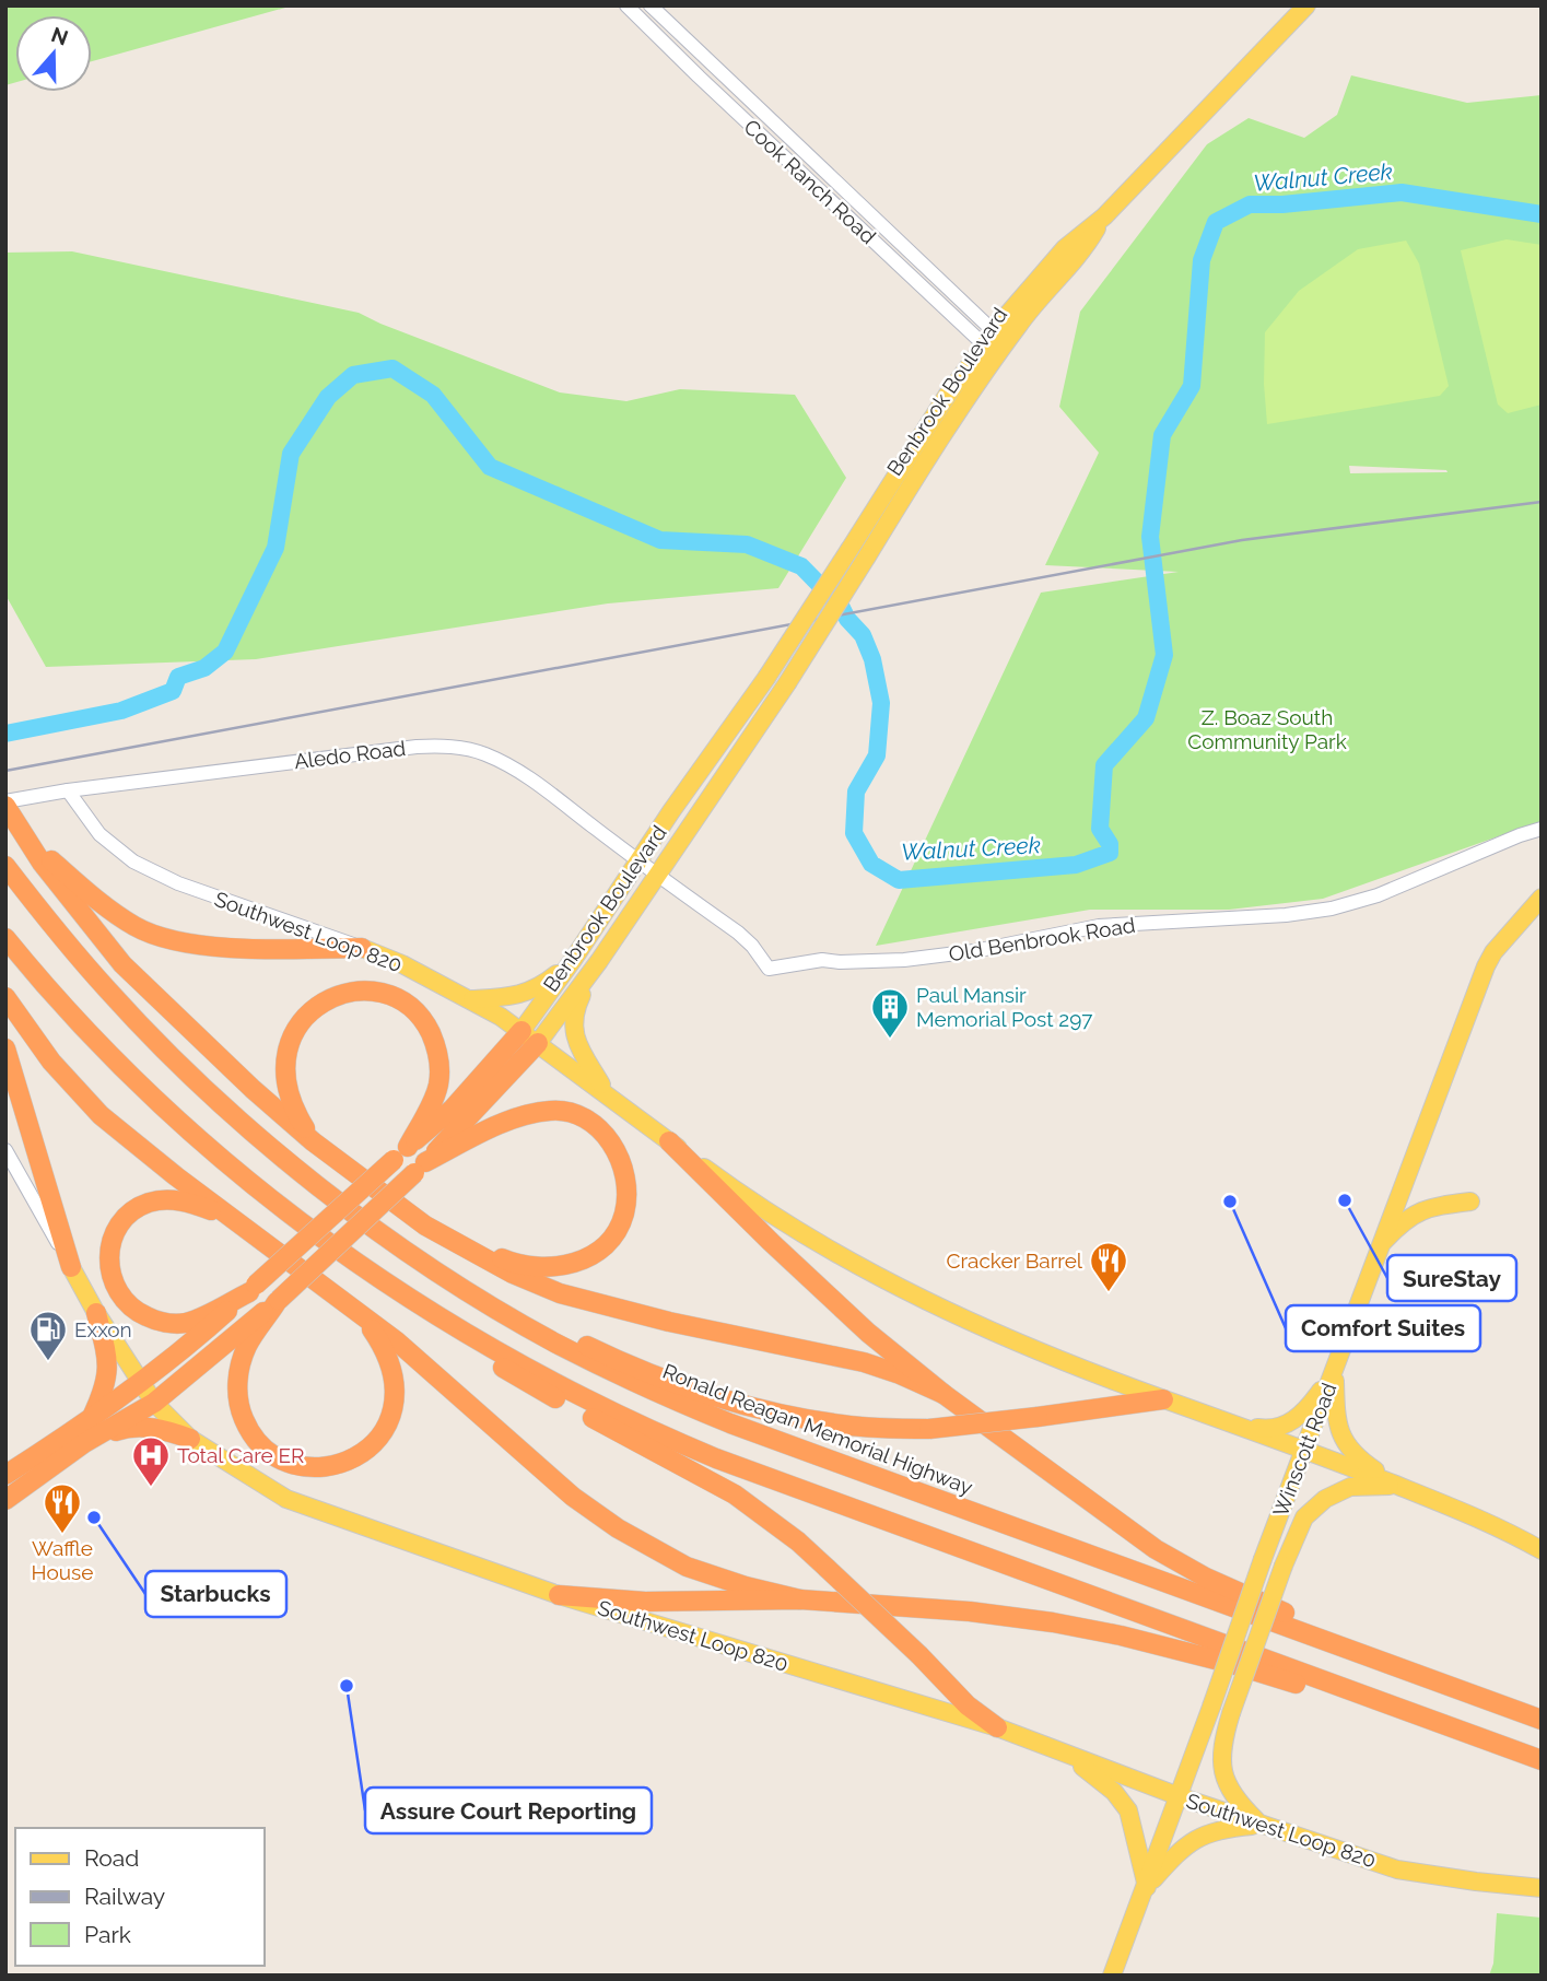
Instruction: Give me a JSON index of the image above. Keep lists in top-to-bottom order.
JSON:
{
  "streets": {
    "highway": ["Benbrook Boulevard", "Ronald Reagan Memorial Highway"],
    "main road": ["Southwest Loop 820", "Winscott Road"],
    "street": ["Cook Ranch Road", "Aledo Road", "Old Benbrook Road"]
  },
  "crossings": [
    ["Cook Ranch Road", "Benbrook Boulevard"],
    ["Benbrook Boulevard", "Aledo Road"],
    ["Benbrook Boulevard", "Southwest Loop 820"],
    ["Benbrook Boulevard", "Old Benbrook Road"],
    ["Aledo Road", "Southwest Loop 820"],
    ["Aledo Road", "Old Benbrook Road"],
    ["Southwest Loop 820", "Winscott Road"]
  ],
  "water": ["Walnut Creek"],
  "parks": ["Z. Boaz South Community Park"],
  "places": {
    "building": ["Paul Mansir Memorial Post 297"],
    "other": [
      "SureStay",
      "Comfort Suites",
      "Starbucks",
      "Assure Court Reporting"
    ],
    "restaurant": ["Cracker Barrel", "Waffle House"],
    "fuel station": ["Exxon"],
    "hospital": ["Total Care ER"]
  },
  "legend": ["Road", "Railway", "Park"],
  "north": "top"
}
